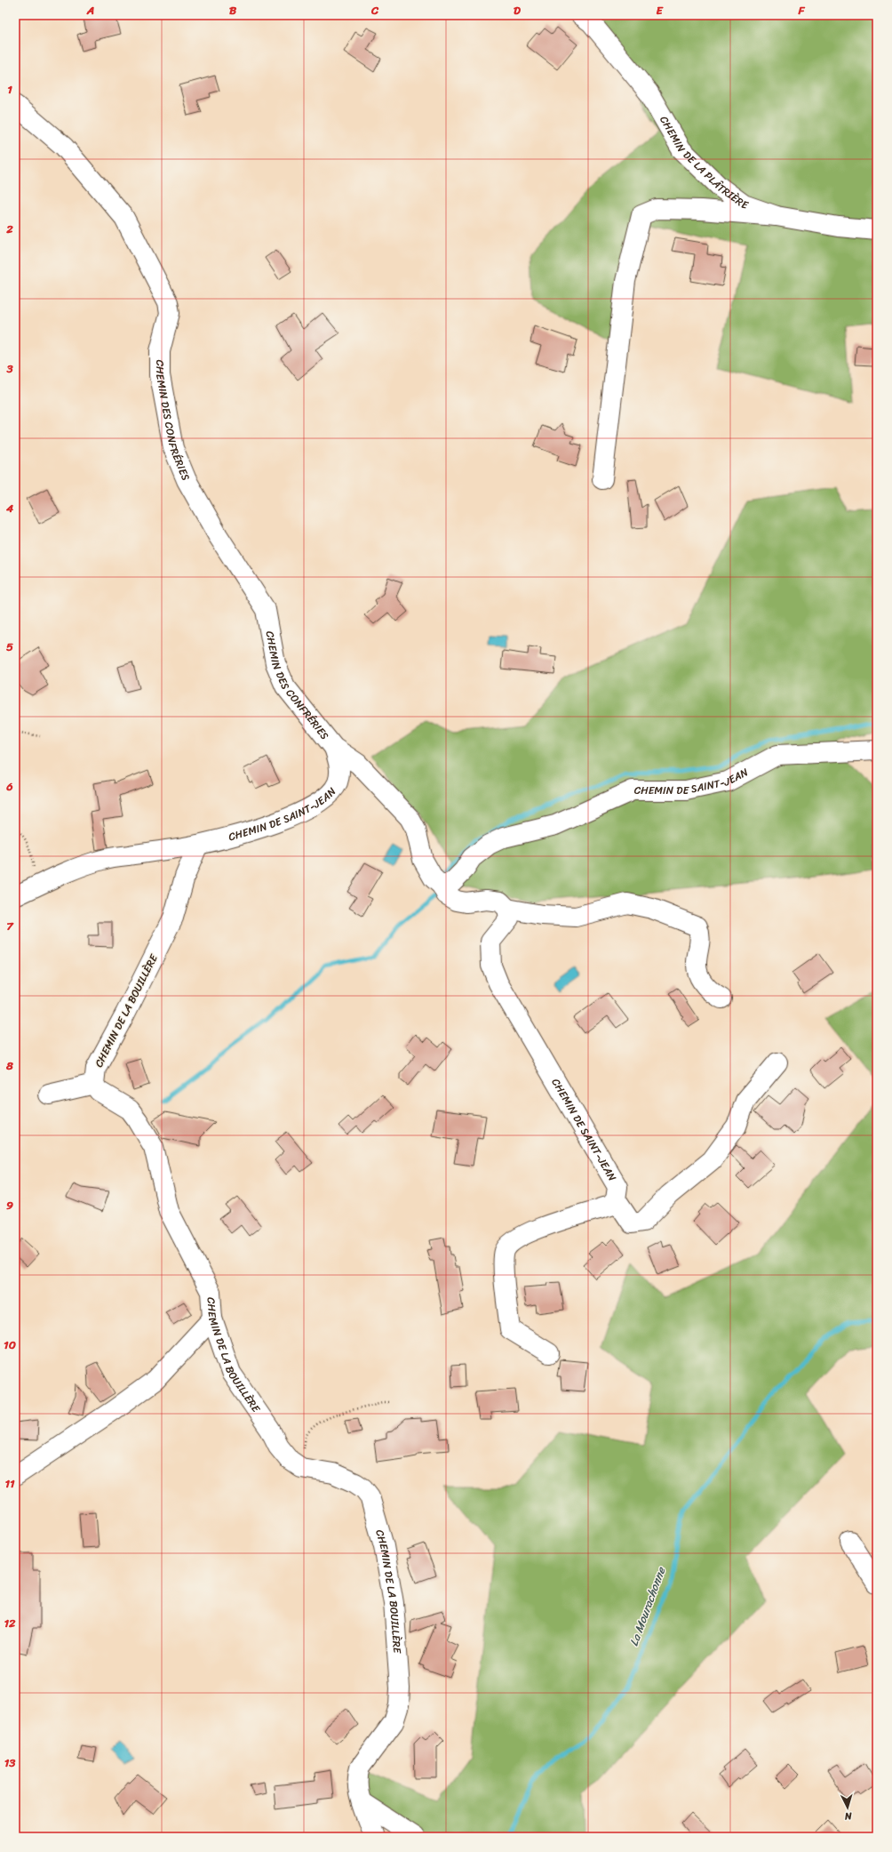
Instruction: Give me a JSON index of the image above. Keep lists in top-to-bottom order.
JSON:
{
  "streets": {
    "street": [
      "CHEMIN DE LA PLÂTRIÈRE",
      "CHEMIN DES CONFRÉRIES",
      "CHEMIN DE SAINT-JEAN",
      "CHEMIN DE LA BOUILLÈRE"
    ]
  },
  "crossings": [
    ["CHEMIN DES CONFRÉRIES", "CHEMIN DE SAINT-JEAN"],
    ["CHEMIN DE SAINT-JEAN", "CHEMIN DE LA BOUILLÈRE"]
  ],
  "water": ["La Mourachonne"],
  "north": "bottom",
  "grid": {
    "columns": [
      "A",
      "B",
      "C",
      "D",
      "E",
      "F"
    ],
    "rows": [
      "1",
      "2",
      "3",
      "4",
      "5",
      "6",
      "7",
      "8",
      "9",
      "10",
      "11",
      "12",
      "13"
    ]
  }
}
